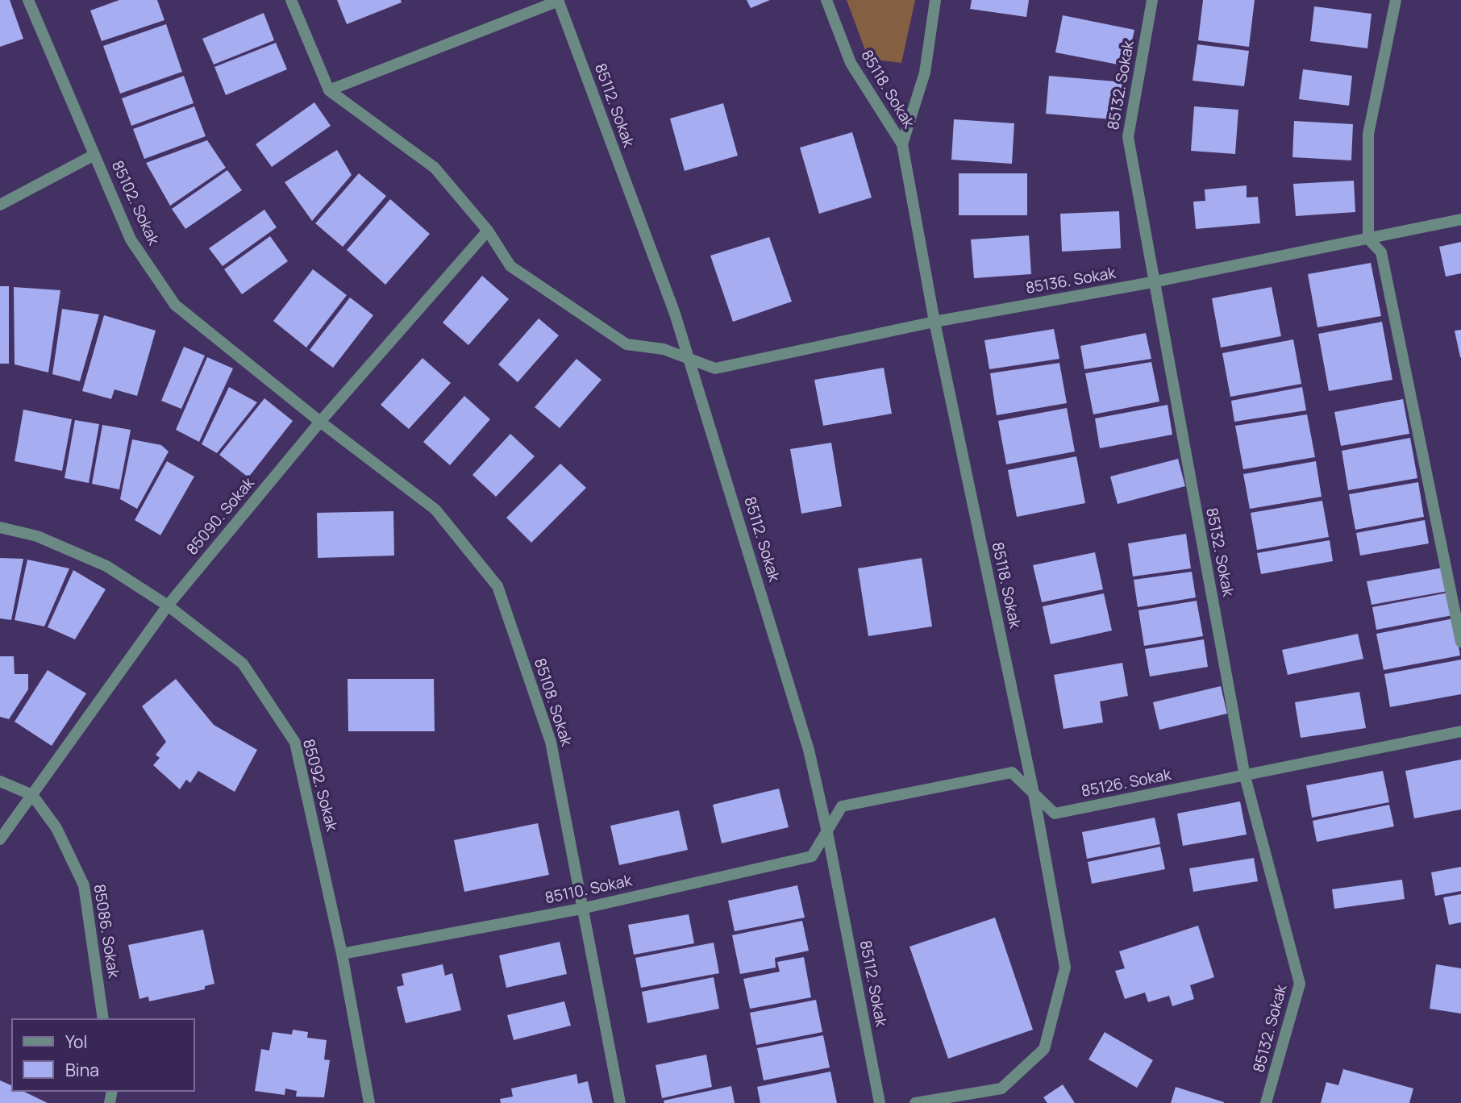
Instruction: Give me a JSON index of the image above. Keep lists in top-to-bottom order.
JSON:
{
  "streets": {
    "street": [
      "85132. Sokak",
      "85118. Sokak",
      "85112. Sokak",
      "85102. Sokak",
      "85136. Sokak",
      "85090. Sokak",
      "85108. Sokak",
      "85126. Sokak",
      "85092. Sokak",
      "85110. Sokak",
      "85086. Sokak"
    ]
  },
  "crossings": [
    ["85132. Sokak", "85136. Sokak"],
    ["85132. Sokak", "85126. Sokak"],
    ["85118. Sokak", "85136. Sokak"],
    ["85118. Sokak", "85126. Sokak"],
    ["85112. Sokak", "85136. Sokak"],
    ["85112. Sokak", "85126. Sokak"],
    ["85112. Sokak", "85110. Sokak"],
    ["85102. Sokak", "85090. Sokak"],
    ["85102. Sokak", "85108. Sokak"],
    ["85136. Sokak", "85090. Sokak"],
    ["85090. Sokak", "85108. Sokak"],
    ["85090. Sokak", "85092. Sokak"],
    ["85090. Sokak", "85086. Sokak"],
    ["85108. Sokak", "85110. Sokak"],
    ["85126. Sokak", "85110. Sokak"],
    ["85092. Sokak", "85110. Sokak"]
  ],
  "legend": ["Yol", "Bina"]
}
